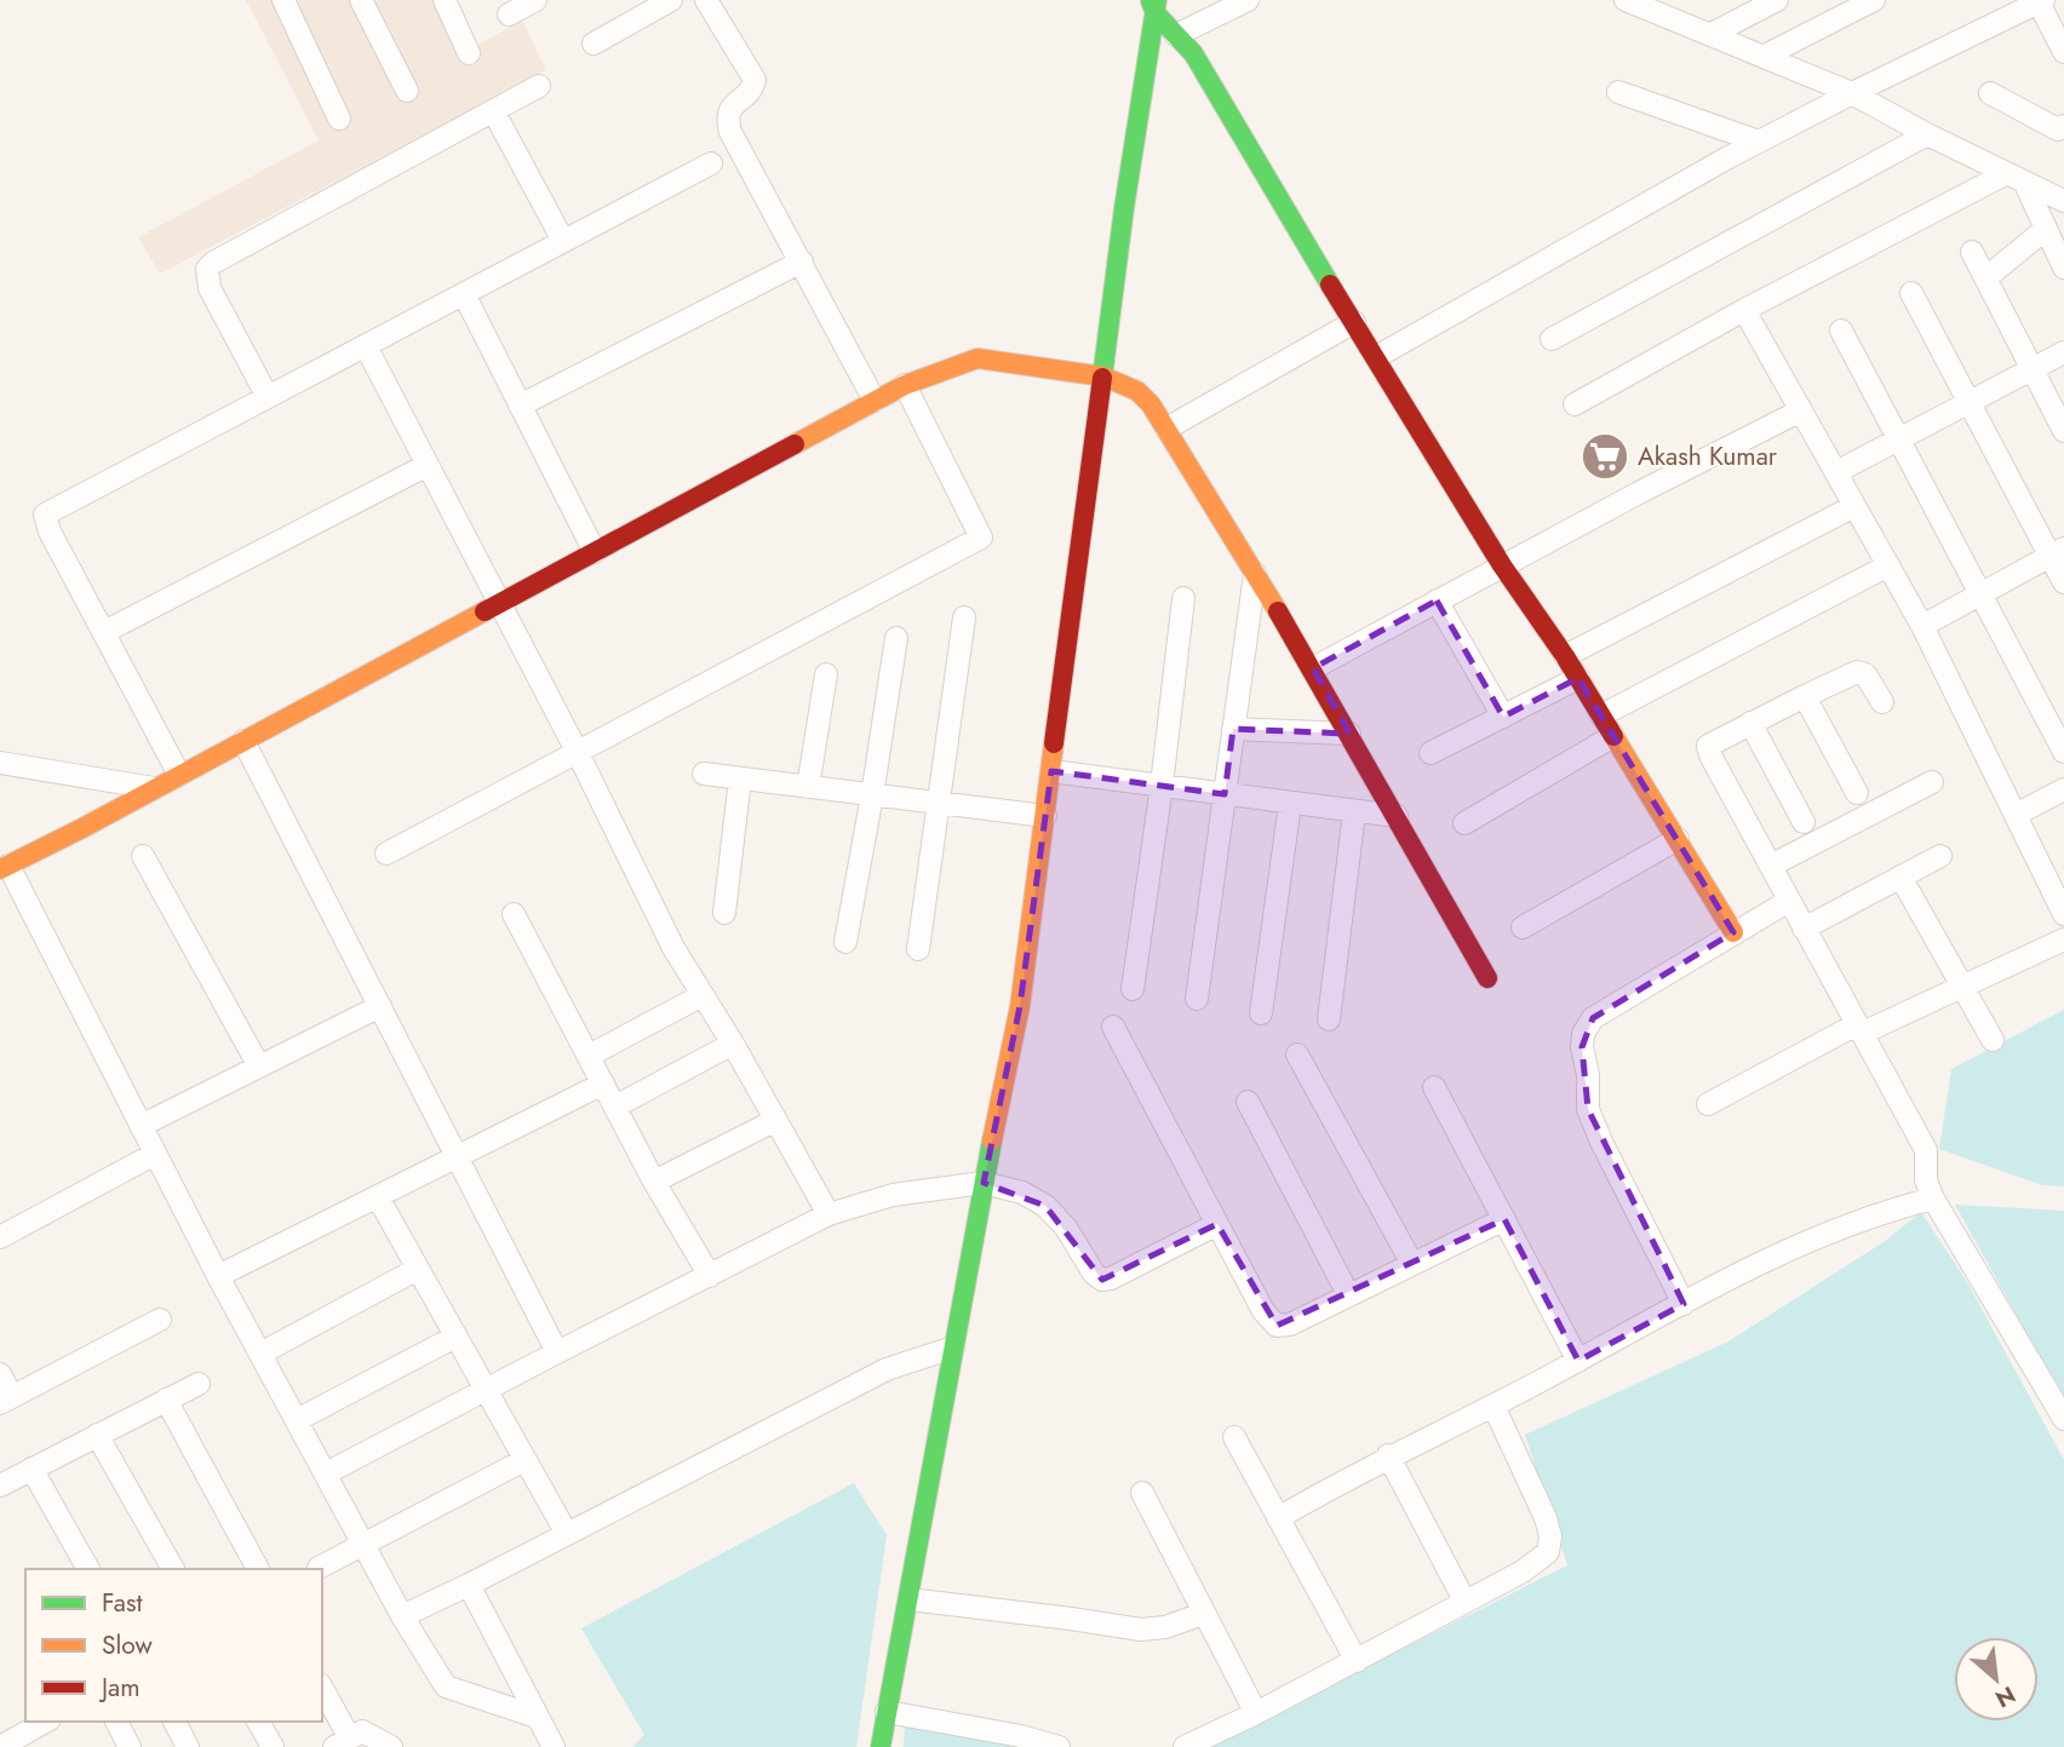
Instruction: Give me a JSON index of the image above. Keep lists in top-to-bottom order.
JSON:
{
  "places": {
    "supermarket": ["Akash Kumar"]
  },
  "legend": ["Fast", "Slow", "Jam"],
  "north": "bottom right"
}
